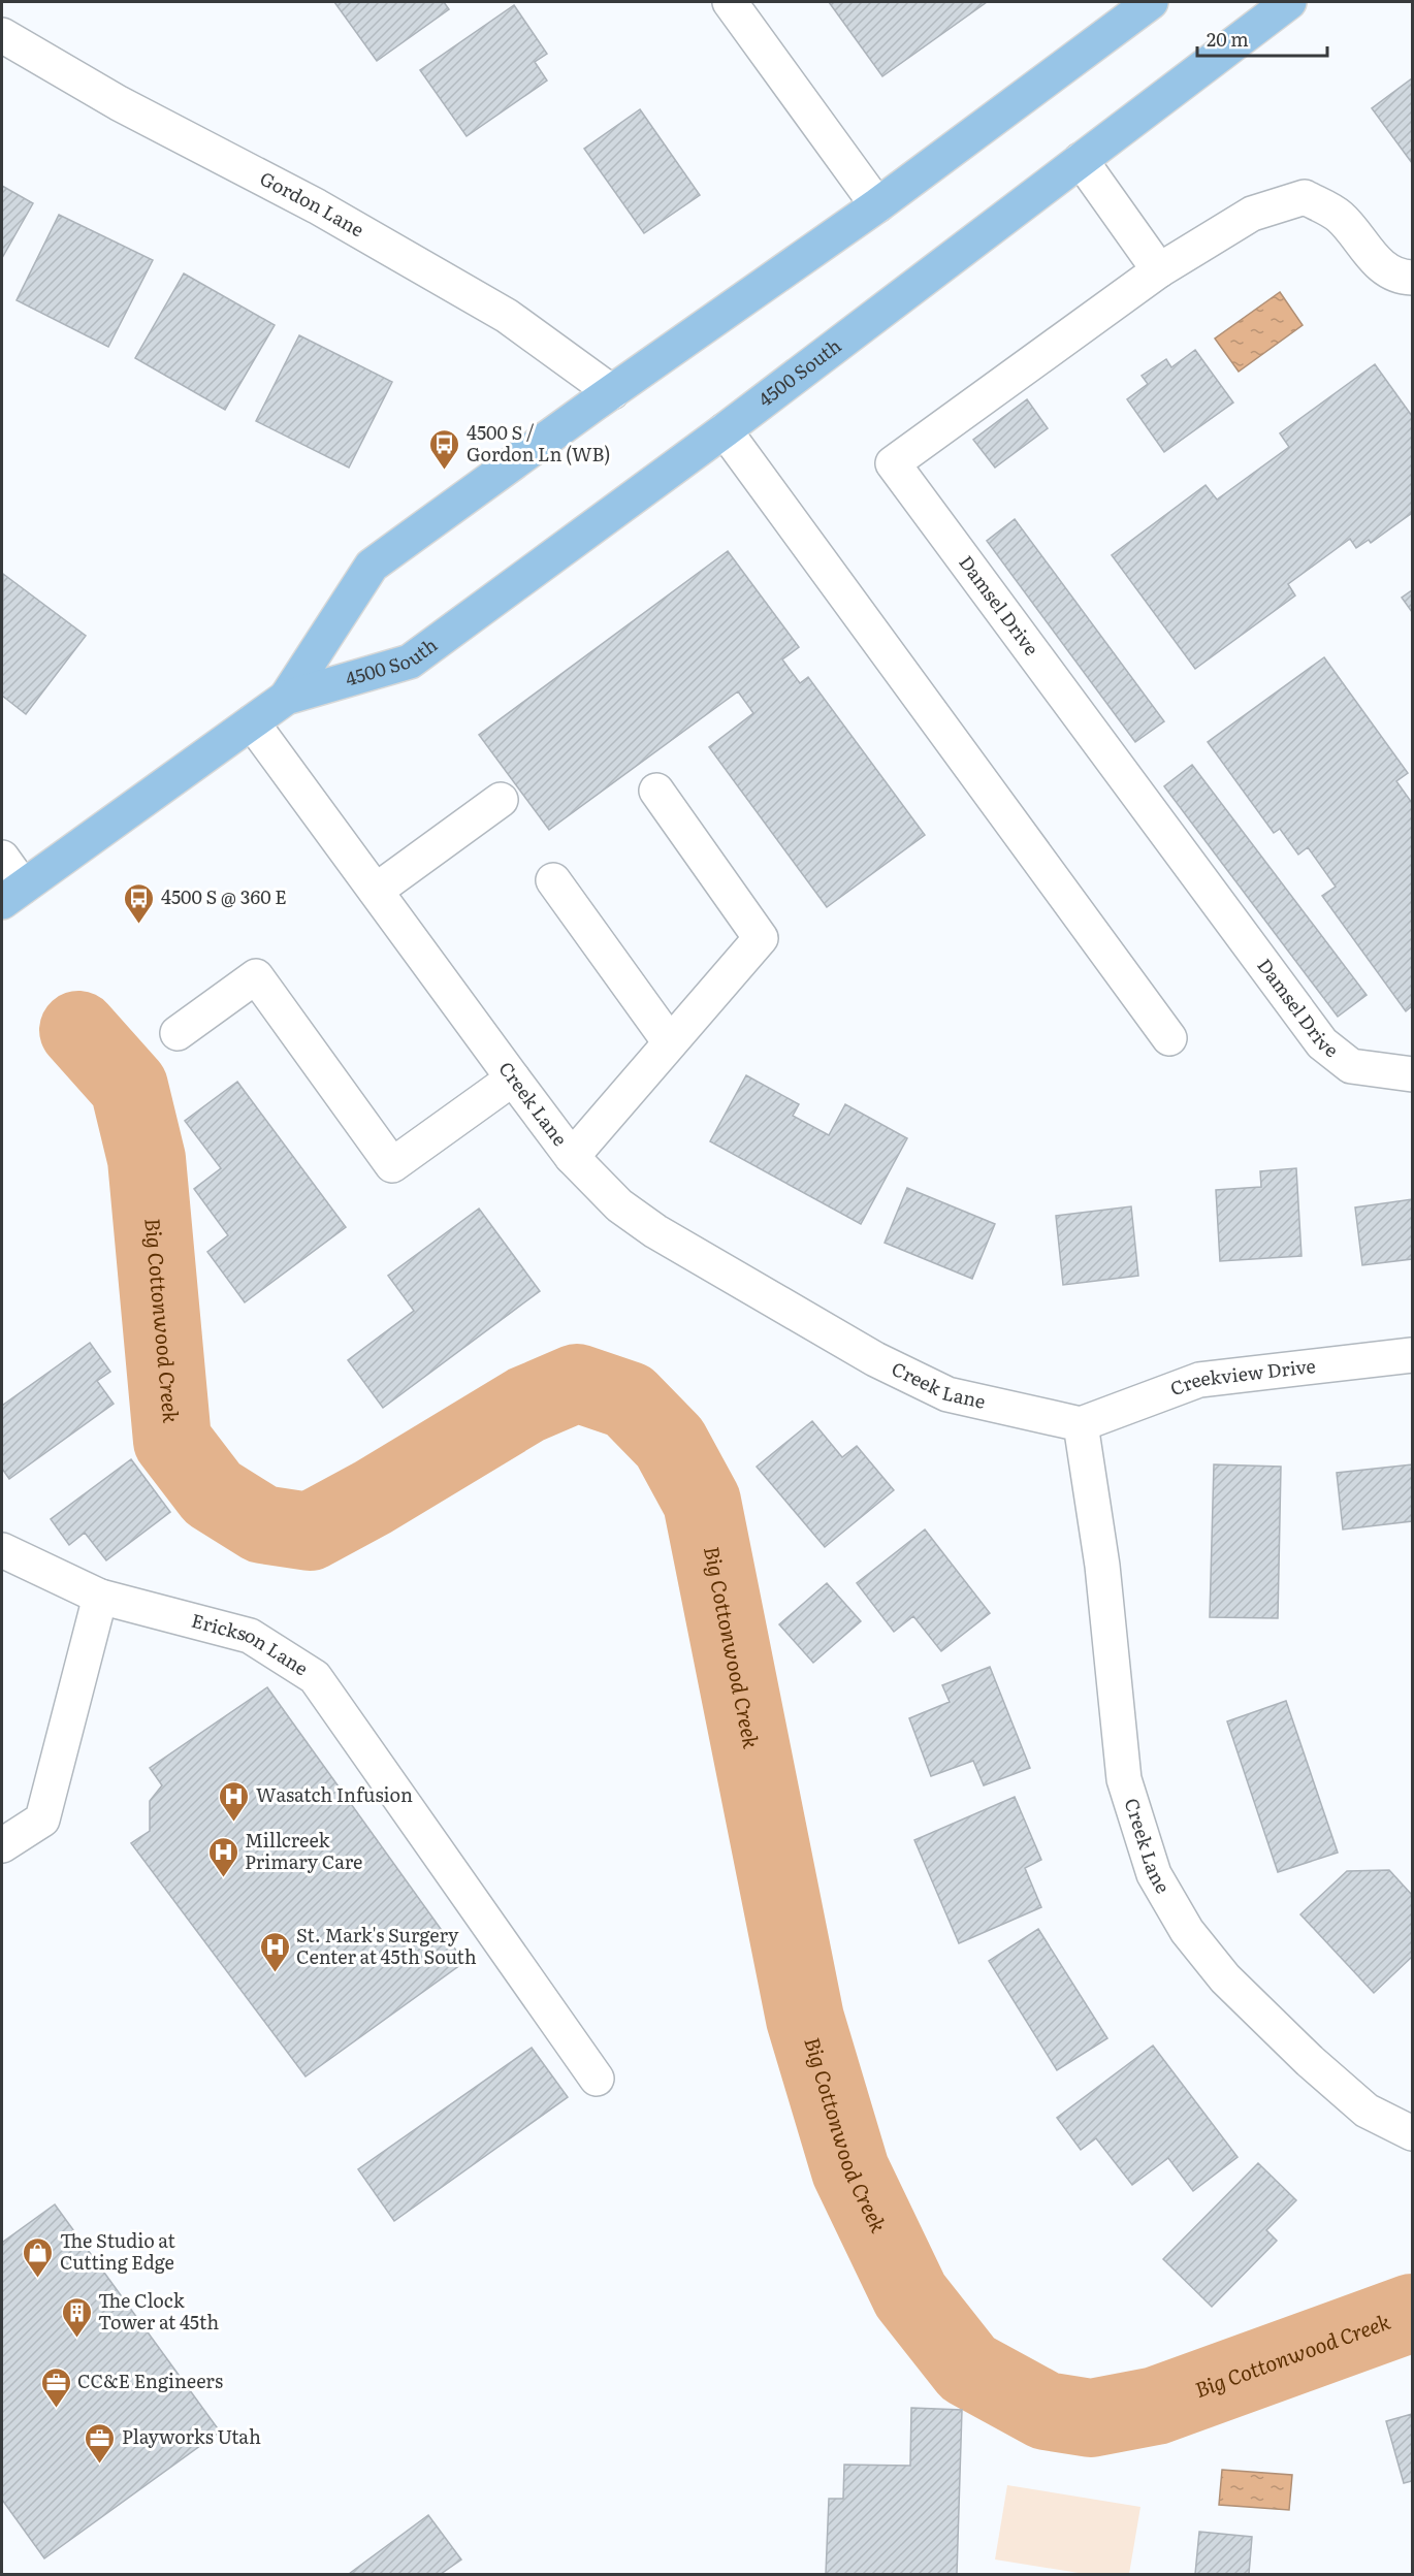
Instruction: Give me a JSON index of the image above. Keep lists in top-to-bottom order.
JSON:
{
  "streets": {
    "main road": ["4500 South"],
    "street": [
      "Gordon Lane",
      "Damsel Drive",
      "Creek Lane",
      "Creekview Drive",
      "Erickson Lane"
    ]
  },
  "crossings": [
    ["Gordon Lane", "4500 South"],
    ["4500 South", "Creek Lane"],
    ["Creek Lane", "Creekview Drive"]
  ],
  "water": ["Big Cottonwood Creek"],
  "places": {
    "bus stop": ["4500 S / Gordon Ln (WB)", "4500 S @ 360 E"],
    "hospital": ["Wasatch Infusion", "Millcreek Primary Care", "St. Mark's Surgery Center at 45th South"],
    "shop": ["The Studio at Cutting Edge"],
    "building": ["The Clock Tower at 45th"],
    "office": ["CC&E Engineers", "Playworks Utah"]
  },
  "scale_bar": "20 m"
}
